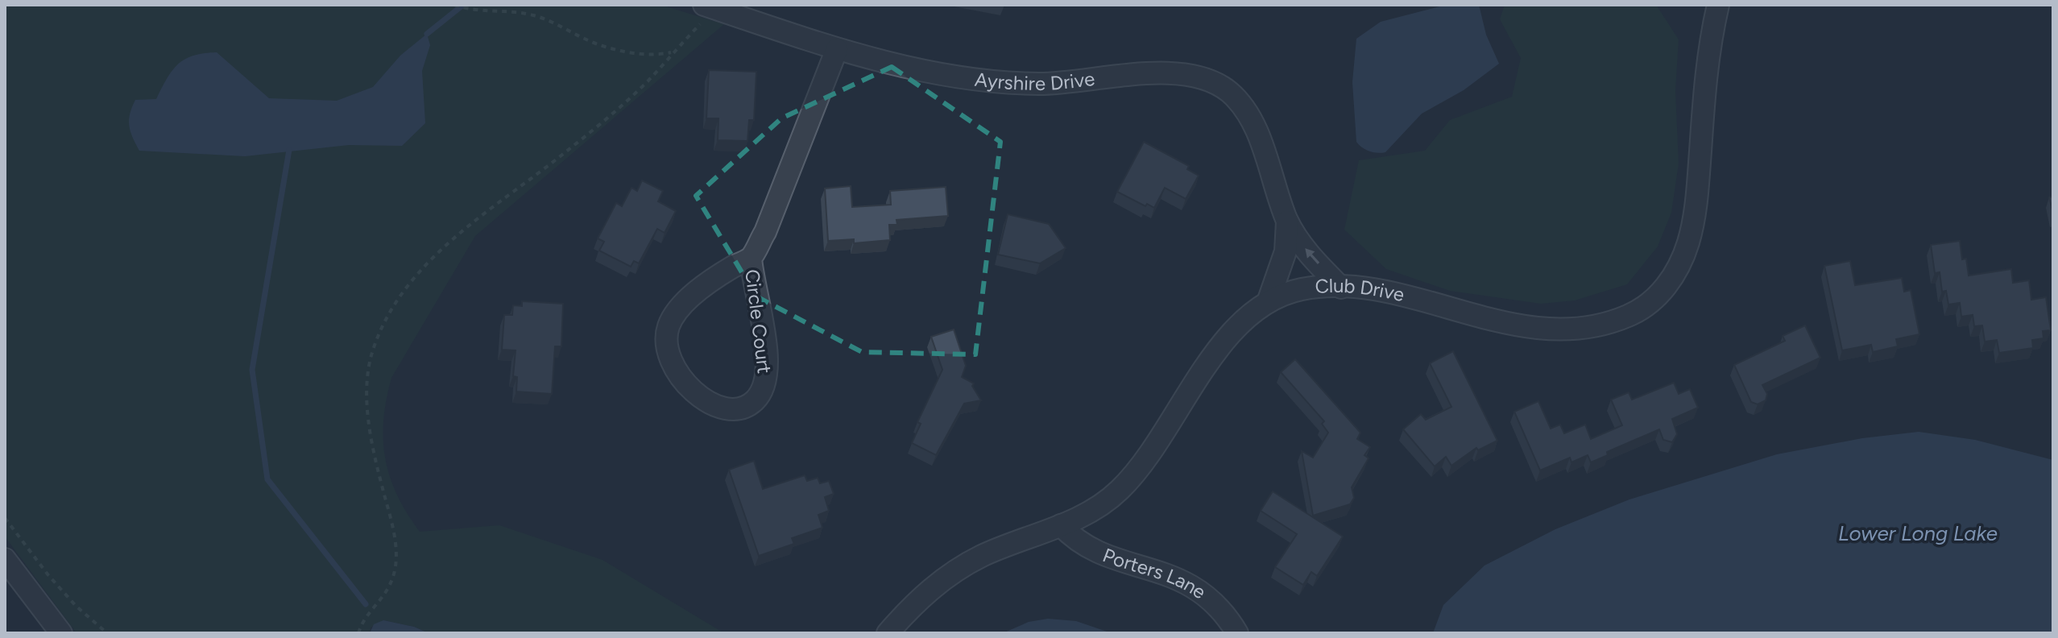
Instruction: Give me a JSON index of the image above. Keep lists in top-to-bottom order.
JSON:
{
  "streets": {
    "street": [
      "Ayrshire Drive",
      "Club Drive",
      "Circle Court",
      "Porters Lane"
    ]
  },
  "crossings": [
    ["Ayrshire Drive", "Club Drive"],
    ["Ayrshire Drive", "Circle Court"],
    ["Club Drive", "Porters Lane"]
  ],
  "water": ["Lower Long Lake"]
}
